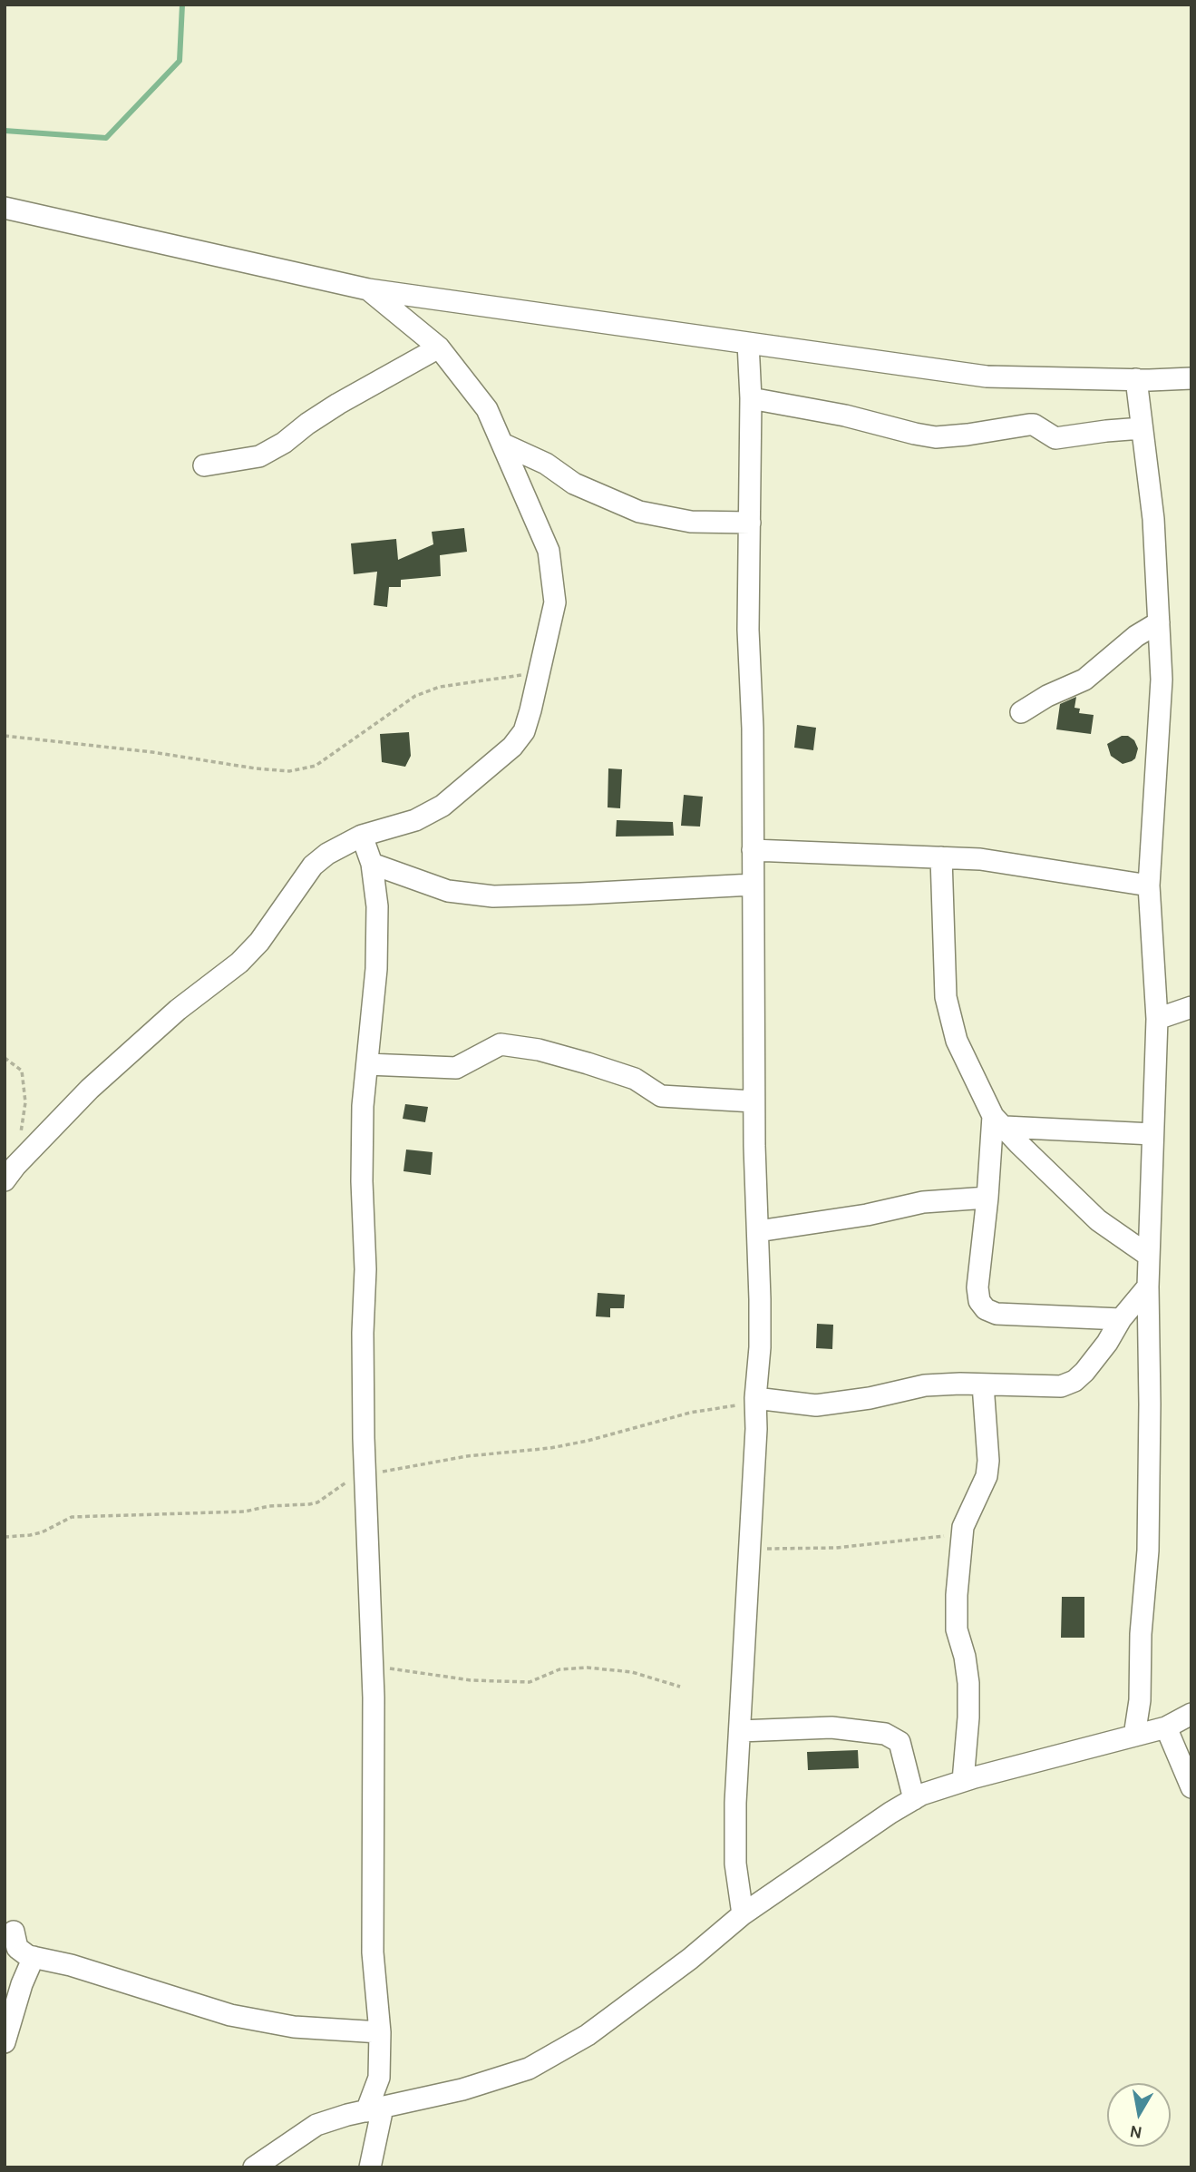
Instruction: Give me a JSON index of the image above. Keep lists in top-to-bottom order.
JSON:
{
  "north": "bottom"
}
